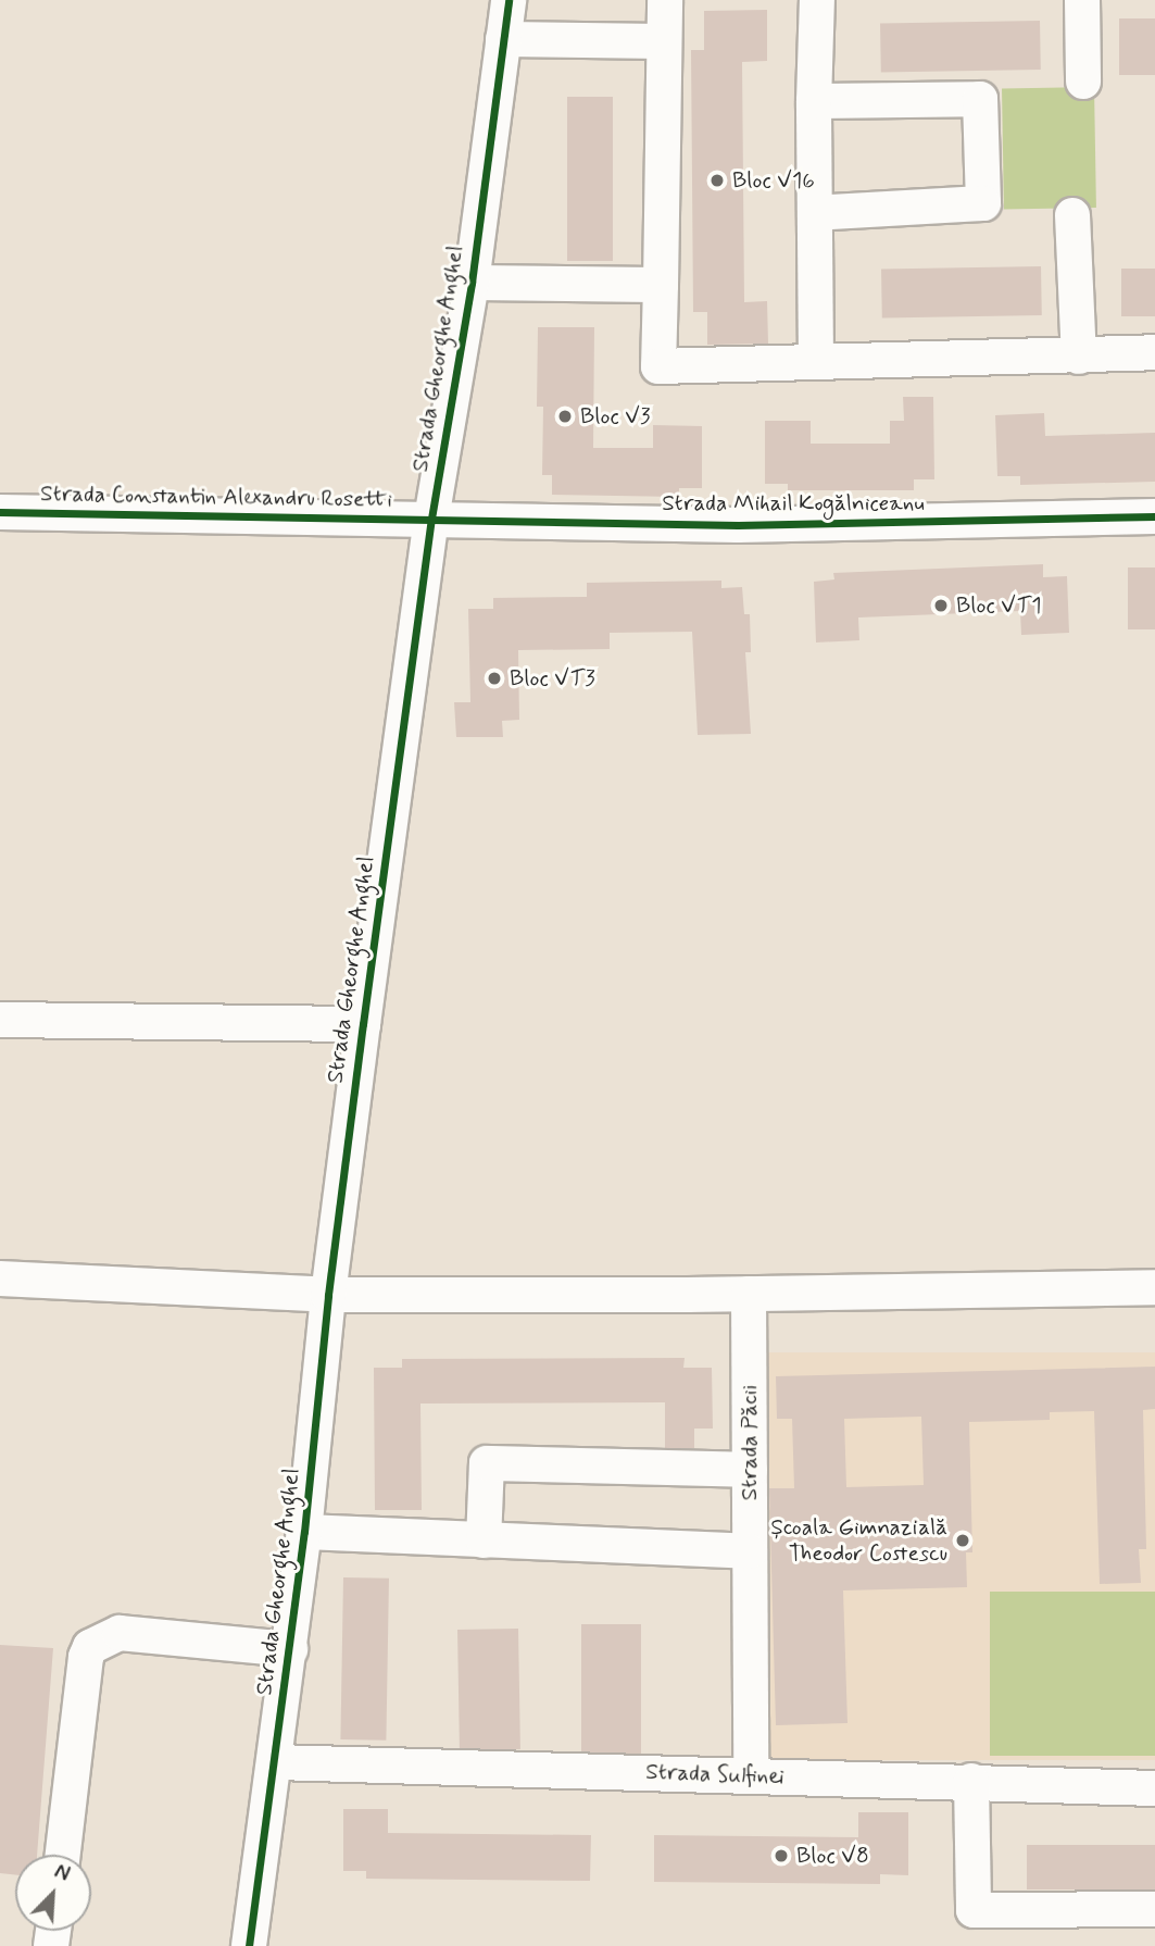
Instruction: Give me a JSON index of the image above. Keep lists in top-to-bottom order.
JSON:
{
  "streets": {
    "street": [
      "Strada Gheorghe Anghel",
      "Strada Constantin Alexandru Rosetti",
      "Strada Mihail Kogălniceanu",
      "Strada Păcii",
      "Strada Sulfinei"
    ]
  },
  "crossings": [
    ["Strada Gheorghe Anghel", "Strada Constantin Alexandru Rosetti"],
    ["Strada Gheorghe Anghel", "Strada Mihail Kogălniceanu"],
    ["Strada Gheorghe Anghel", "Strada Sulfinei"],
    ["Strada Constantin Alexandru Rosetti", "Strada Mihail Kogălniceanu"],
    ["Strada Păcii", "Strada Sulfinei"]
  ],
  "places": [
    "Bloc V16",
    "Bloc V3",
    "Bloc VT1",
    "Bloc VT3",
    "Școala Gimnazială Theodor Costescu",
    "Bloc V8"
  ],
  "north": "top right"
}
